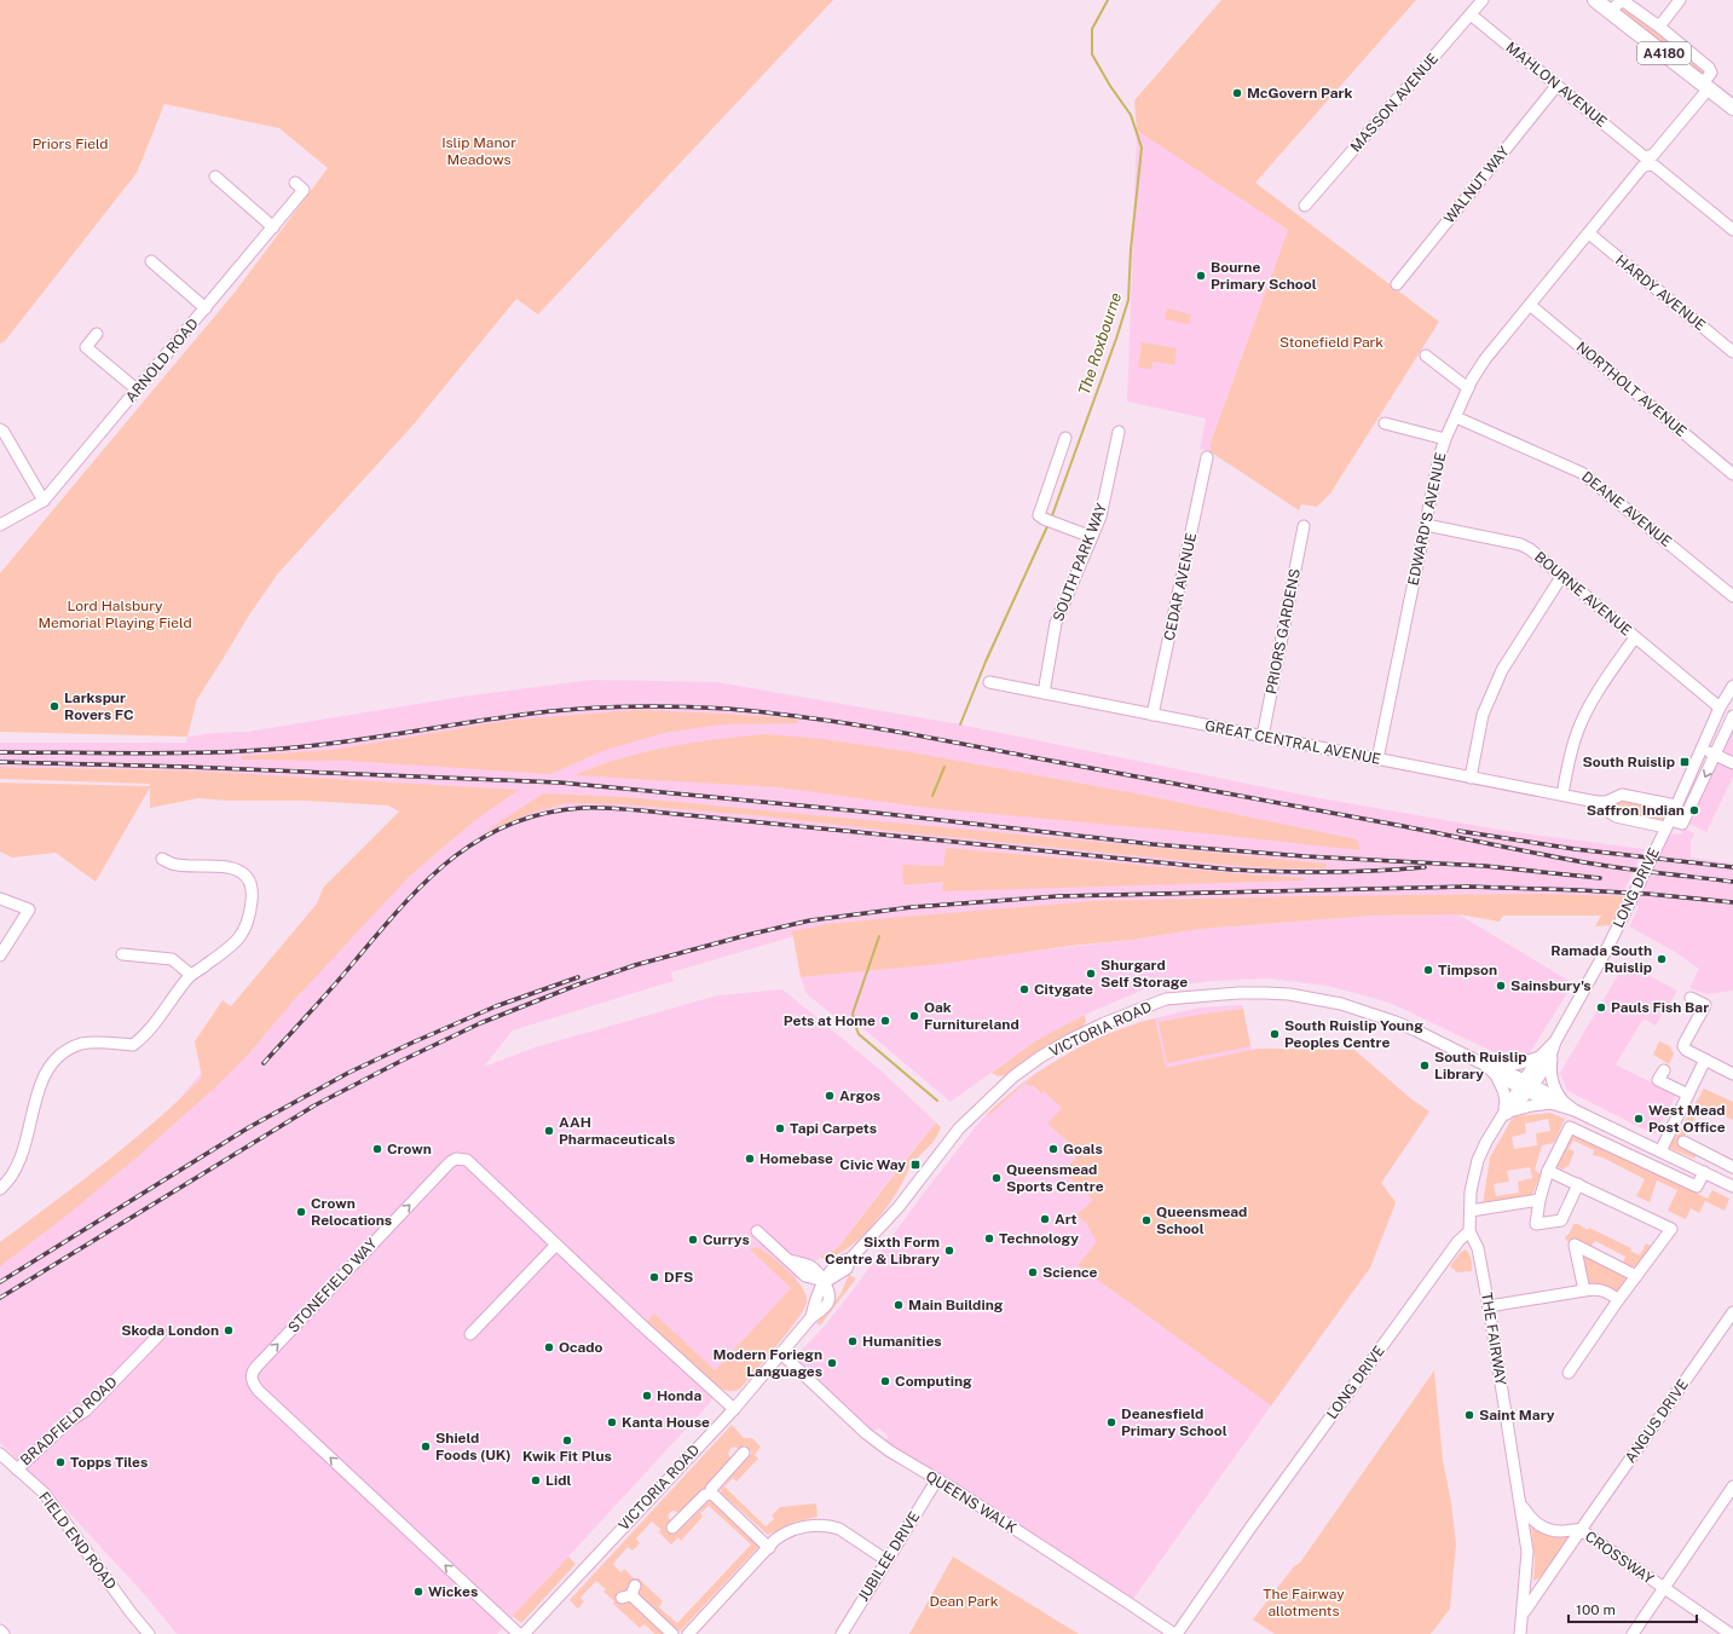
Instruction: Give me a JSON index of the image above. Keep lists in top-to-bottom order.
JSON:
{
  "streets": {
    "main road": ["A4180"],
    "street": [
      "MAHLON AVENUE",
      "MASSON AVENUE",
      "WALNUT WAY",
      "HARDY AVENUE",
      "ARNOLD ROAD",
      "NORTHOLT AVENUE",
      "DEANE AVENUE",
      "EDWARD'S AVENUE",
      "SOUTH PARK WAY",
      "CEDAR AVENUE",
      "BOURNE AVENUE",
      "PRIORS GARDENS",
      "GREAT CENTRAL AVENUE",
      "LONG DRIVE",
      "VICTORIA ROAD",
      "STONEFIELD WAY",
      "THE FAIRWAY",
      "BRADFIELD ROAD",
      "ANGUS DRIVE",
      "QUEENS WALK",
      "FIELD END ROAD",
      "JUBILEE DRIVE",
      "CROSSWAY"
    ]
  },
  "crossings": [
    ["A4180", "EDWARD'S AVENUE"],
    ["MAHLON AVENUE", "MASSON AVENUE"],
    ["MAHLON AVENUE", "WALNUT WAY"],
    ["MAHLON AVENUE", "EDWARD'S AVENUE"],
    ["HARDY AVENUE", "EDWARD'S AVENUE"],
    ["NORTHOLT AVENUE", "EDWARD'S AVENUE"],
    ["DEANE AVENUE", "EDWARD'S AVENUE"],
    ["EDWARD'S AVENUE", "BOURNE AVENUE"],
    ["EDWARD'S AVENUE", "GREAT CENTRAL AVENUE"],
    ["SOUTH PARK WAY", "GREAT CENTRAL AVENUE"],
    ["CEDAR AVENUE", "GREAT CENTRAL AVENUE"],
    ["BOURNE AVENUE", "LONG DRIVE"],
    ["PRIORS GARDENS", "GREAT CENTRAL AVENUE"],
    ["GREAT CENTRAL AVENUE", "LONG DRIVE"],
    ["LONG DRIVE", "VICTORIA ROAD"],
    ["LONG DRIVE", "THE FAIRWAY"],
    ["LONG DRIVE", "QUEENS WALK"],
    ["VICTORIA ROAD", "STONEFIELD WAY"],
    ["VICTORIA ROAD", "QUEENS WALK"],
    ["THE FAIRWAY", "ANGUS DRIVE"],
    ["THE FAIRWAY", "CROSSWAY"],
    ["BRADFIELD ROAD", "FIELD END ROAD"],
    ["ANGUS DRIVE", "CROSSWAY"],
    ["QUEENS WALK", "JUBILEE DRIVE"]
  ],
  "water": ["The Roxbourne"],
  "parks": [
    "Islip Manor Meadows",
    "Priors Field",
    "Stonefield Park",
    "Lord Halsbury Memorial Playing Field",
    "The Fairway allotments",
    "Dean Park"
  ],
  "places": {
    "other": [
      "McGovern Park",
      "Bourne Primary School",
      "Larkspur Rovers FC",
      "Saffron Indian",
      "Ramada South Ruislip",
      "Timpson",
      "Shurgard Self Storage",
      "Sainsbury's",
      "Citygate",
      "Pauls Fish Bar",
      "Oak Furnitureland",
      "Pets at Home",
      "South Ruislip Young Peoples Centre",
      "South Ruislip Library",
      "Argos",
      "West Mead Post Office",
      "Tapi Carpets",
      "AAH Pharmaceuticals",
      "Crown",
      "Goals",
      "Homebase",
      "Queensmead Sports Centre",
      "Crown Relocations",
      "Art",
      "Queensmead School",
      "Technology",
      "Currys",
      "Sixth Form Centre & Library",
      "Science",
      "DFS",
      "Main Building",
      "Skoda London",
      "Humanities",
      "Ocado",
      "Modern Foriegn Languages",
      "Computing",
      "Honda",
      "Saint Mary",
      "Kanta House",
      "Deanesfield Primary School",
      "Kwik Fit Plus",
      "Shield Foods (UK)",
      "Topps Tiles",
      "Lidl",
      "Wickes"
    ],
    "transit": ["South Ruislip", "Civic Way"]
  },
  "scale_bar": "100 m"
}
